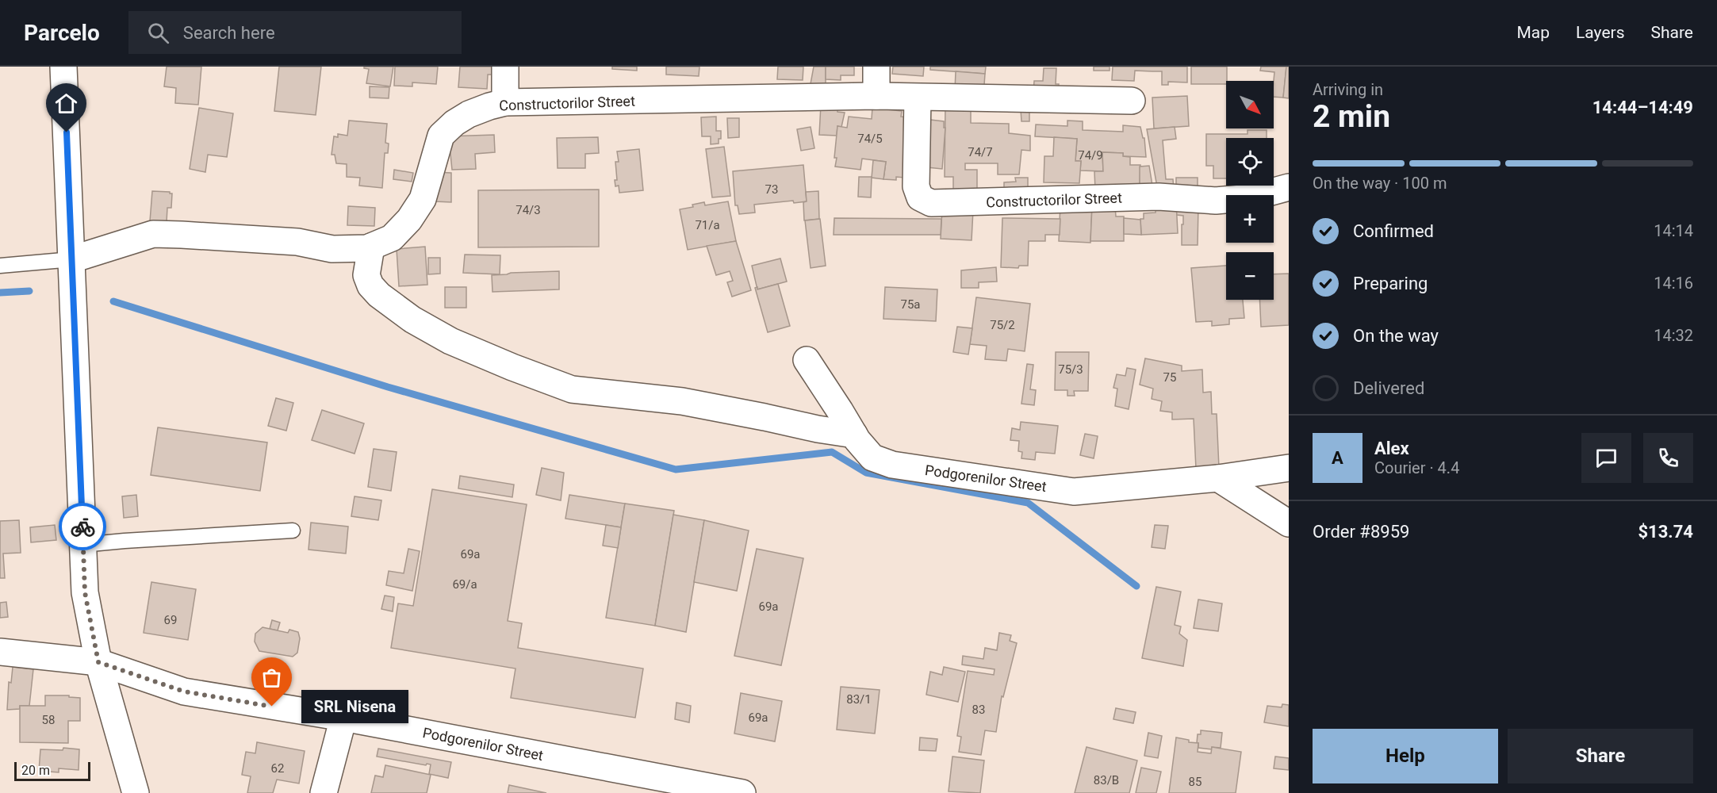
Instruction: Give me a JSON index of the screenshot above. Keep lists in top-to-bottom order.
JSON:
{
  "streets": {
    "street": ["Constructorilor Street", "Podgorenilor Street"]
  },
  "places": ["SRL Nisena"],
  "house_numbers": [
    "74/5",
    "74/7",
    "74/9",
    "73",
    "74/3",
    "71/a",
    "75a",
    "75/2",
    "75/3",
    "75",
    "69а",
    "69/a",
    "69a",
    "69",
    "83/1",
    "83",
    "69a",
    "58",
    "62",
    "83/B",
    "85"
  ],
  "scale_bar": "20 m",
  "north": "bottom right",
  "page": {
    "header": "Parcelo",
    "search": "Search here",
    "nav": ["Map", "Layers", "Share"],
    "heading": ["2 min", "Arriving in", "14:44–14:49"],
    "panel": [
      "Alex",
      "Courier · 4.4",
      "Order #8959",
      "$13.74"
    ],
    "map_buttons": ["+", "−"],
    "bar": "On the way · 100 m",
    "list": [
      ["Confirmed", "14:14"],
      ["Preparing", "14:16"],
      ["On the way", "14:32"],
      "Delivered"
    ],
    "round": "A",
    "bubble": "SRL Nisena",
    "buttons": ["Help", "Share"],
    "scale": "20 m"
  }
}
